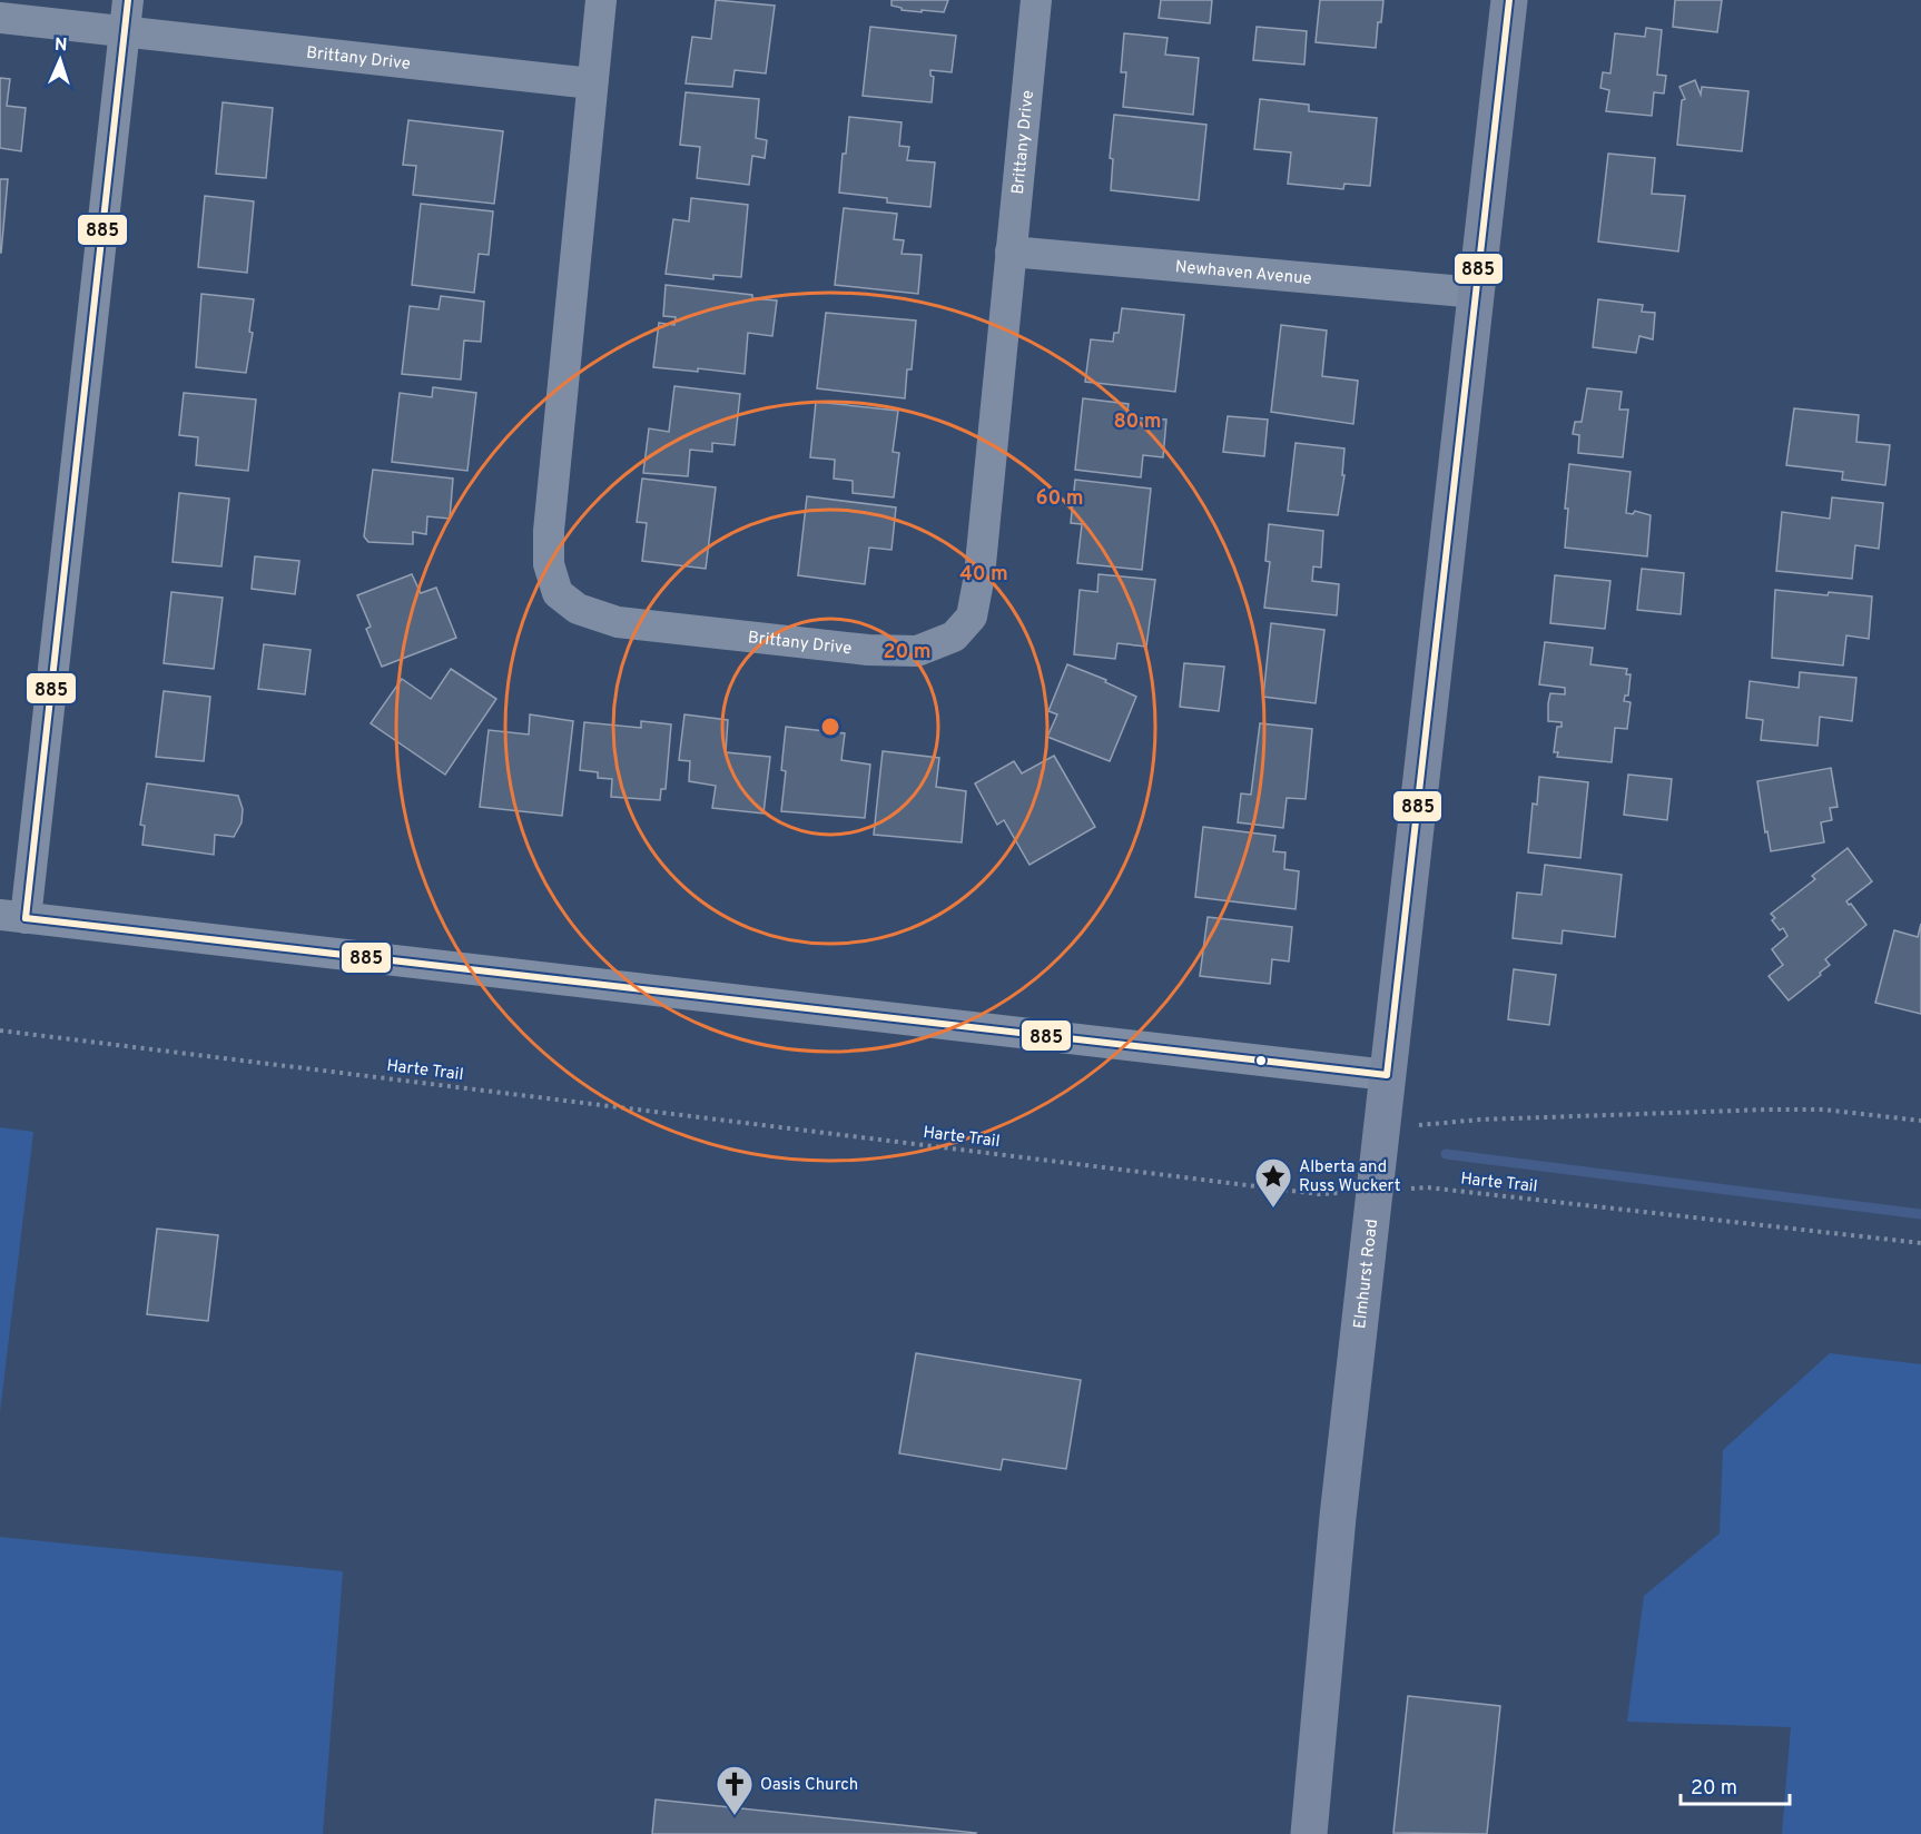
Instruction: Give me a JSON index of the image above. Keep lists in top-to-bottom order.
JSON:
{
  "streets": {
    "street": ["Brittany Drive", "Newhaven Avenue", "Elmhurst Road"],
    "path": ["Harte Trail"]
  },
  "crossings": [
    ["Brittany Drive", "Newhaven Avenue"],
    ["Newhaven Avenue", "Elmhurst Road"],
    ["Harte Trail", "Elmhurst Road"]
  ],
  "places": {
    "place": ["Alberta and Russ Wuckert"],
    "church": ["Oasis Church"]
  },
  "lines": ["transit line 885"],
  "scale_bar": "20 m",
  "north": "top",
  "rings": [
    "80 m",
    "60 m",
    "40 m",
    "20 m"
  ]
}
